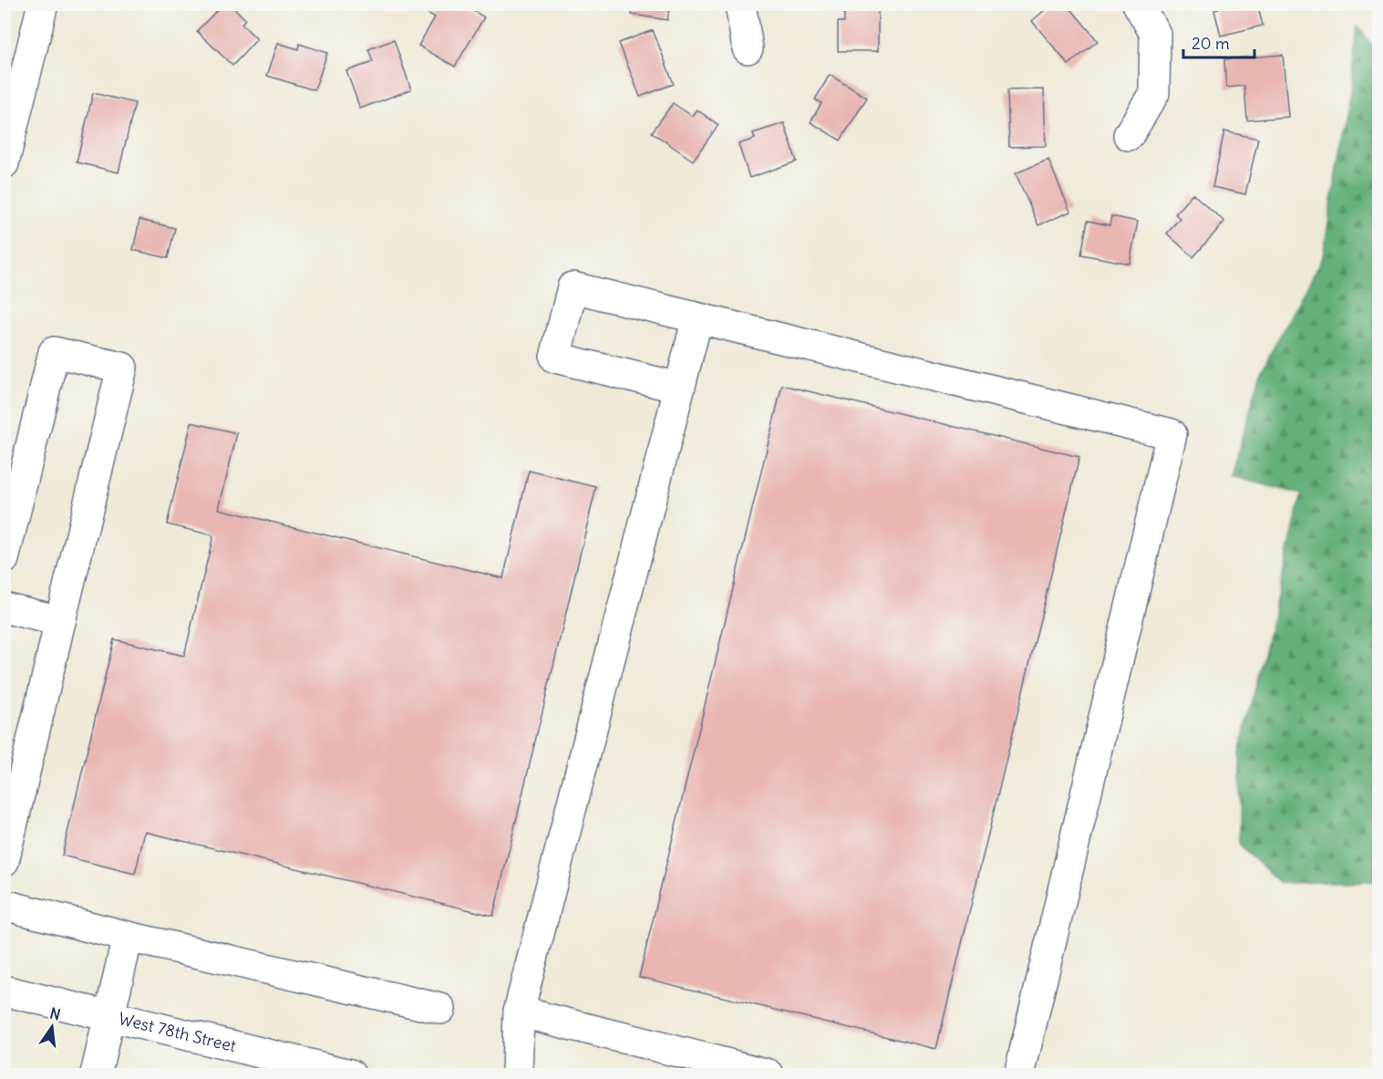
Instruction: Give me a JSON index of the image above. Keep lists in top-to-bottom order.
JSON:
{
  "streets": {
    "street": ["West 78th Street"]
  },
  "scale_bar": "20 m",
  "north": "top"
}
